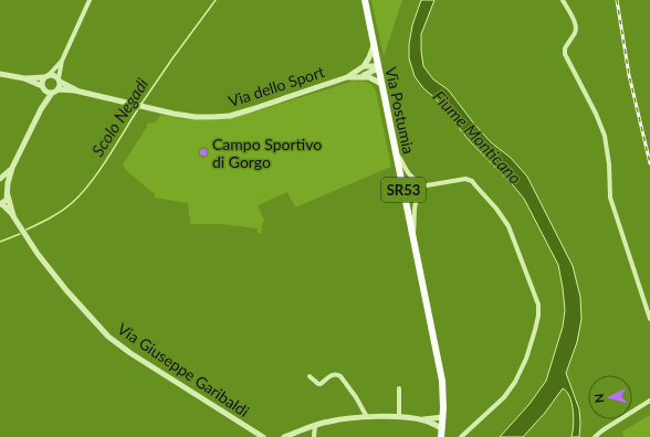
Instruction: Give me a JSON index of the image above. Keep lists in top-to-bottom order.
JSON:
{
  "streets": {
    "main road": ["Via Postumia", "SR53"],
    "street": ["Via dello Sport", "Via Giuseppe Garibaldi"]
  },
  "crossings": [
    ["Via Postumia", "SR53"]
  ],
  "water": ["Scolo Negadi", "Fiume Monticano"],
  "places": ["Campo Sportivo di Gorgo"],
  "north": "left"
}
